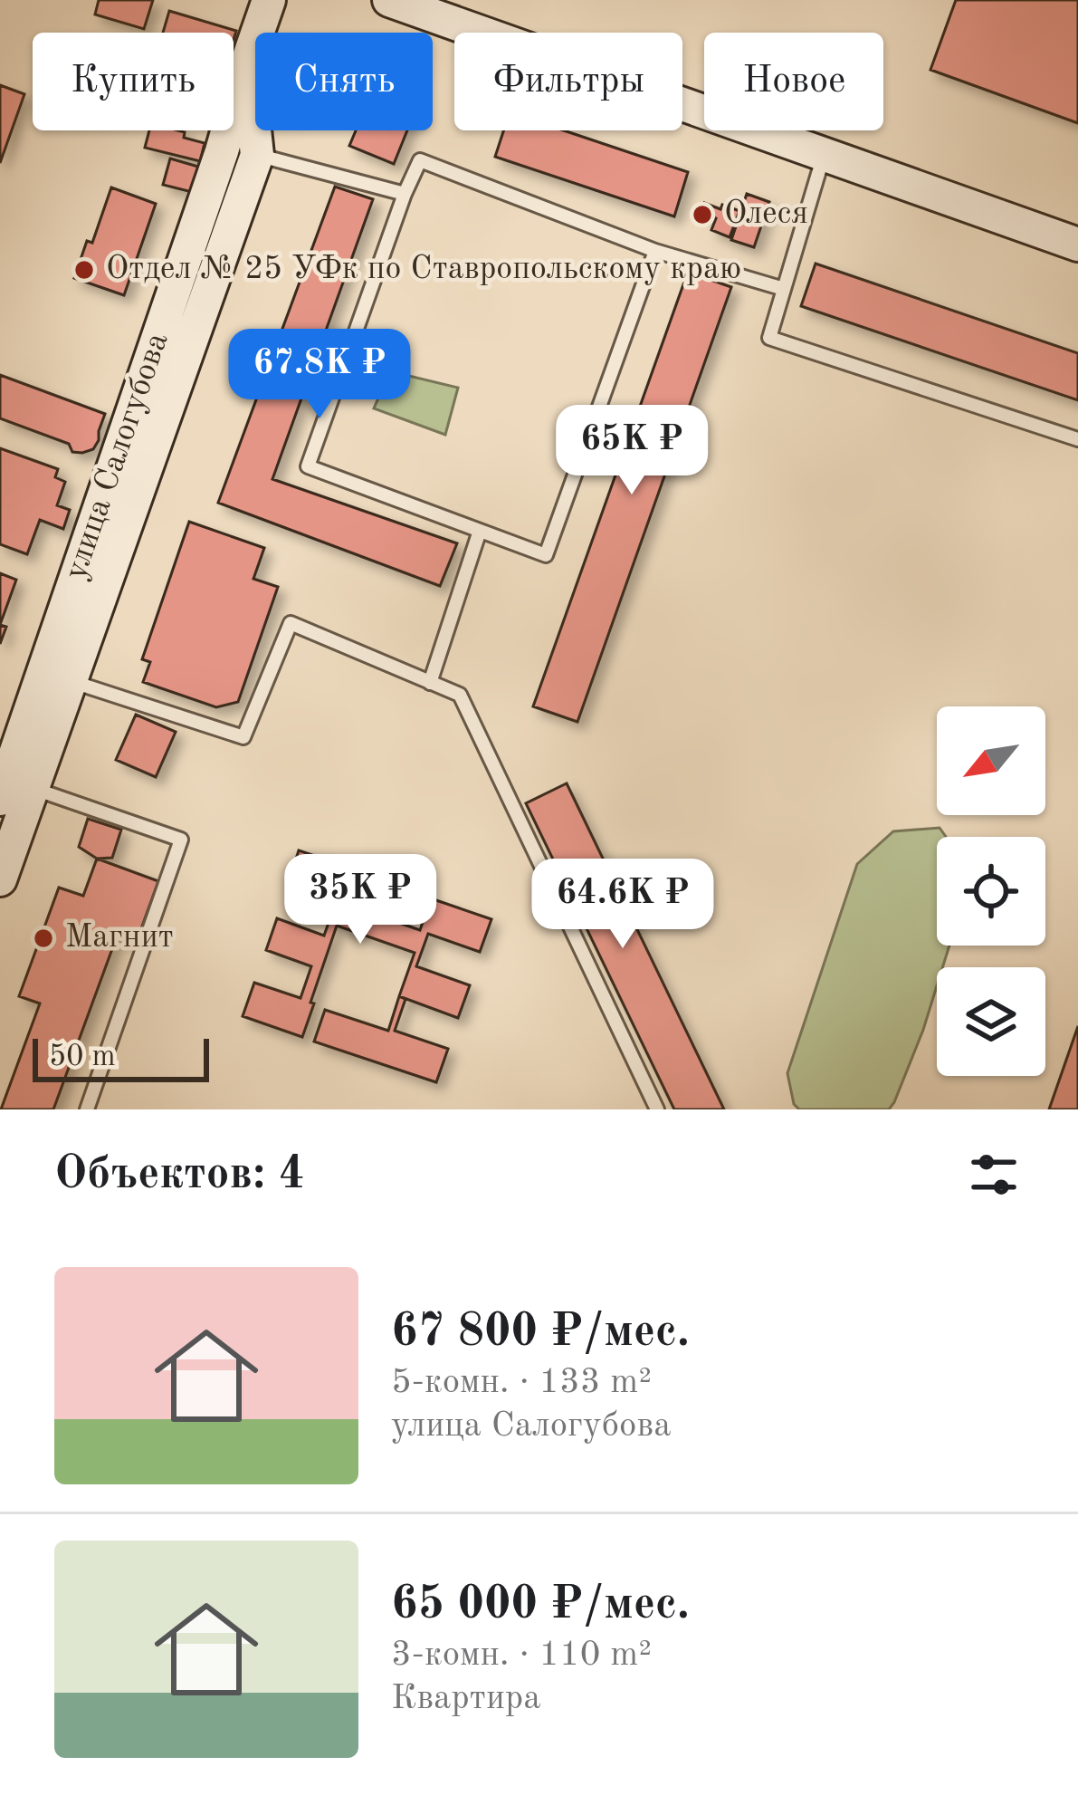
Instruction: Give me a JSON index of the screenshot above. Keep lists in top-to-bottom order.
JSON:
{
  "streets": {
    "street": ["улица Салогубова"]
  },
  "places": ["Олеся", "Отдел № 25 УФк по Ставропольскому краю", "Магнит"],
  "scale_bar": "50 m",
  "north": "bottom left",
  "page": {
    "chip": [
      "Купить",
      "Снять",
      "Фильтры",
      "Новое"
    ],
    "price": [
      "67.8K ₽",
      "65K ₽",
      "35K ₽",
      "64.6K ₽"
    ],
    "scale": "50 m",
    "heading": "Объектов: 4",
    "list": [
      {
        "name": "67 800 ₽/мес.",
        "note": "5-комн. · 133 m² · улица Салогубова"
      },
      {
        "name": "65 000 ₽/мес.",
        "note": "3-комн. · 110 m² · Квартира"
      }
    ]
  }
}
